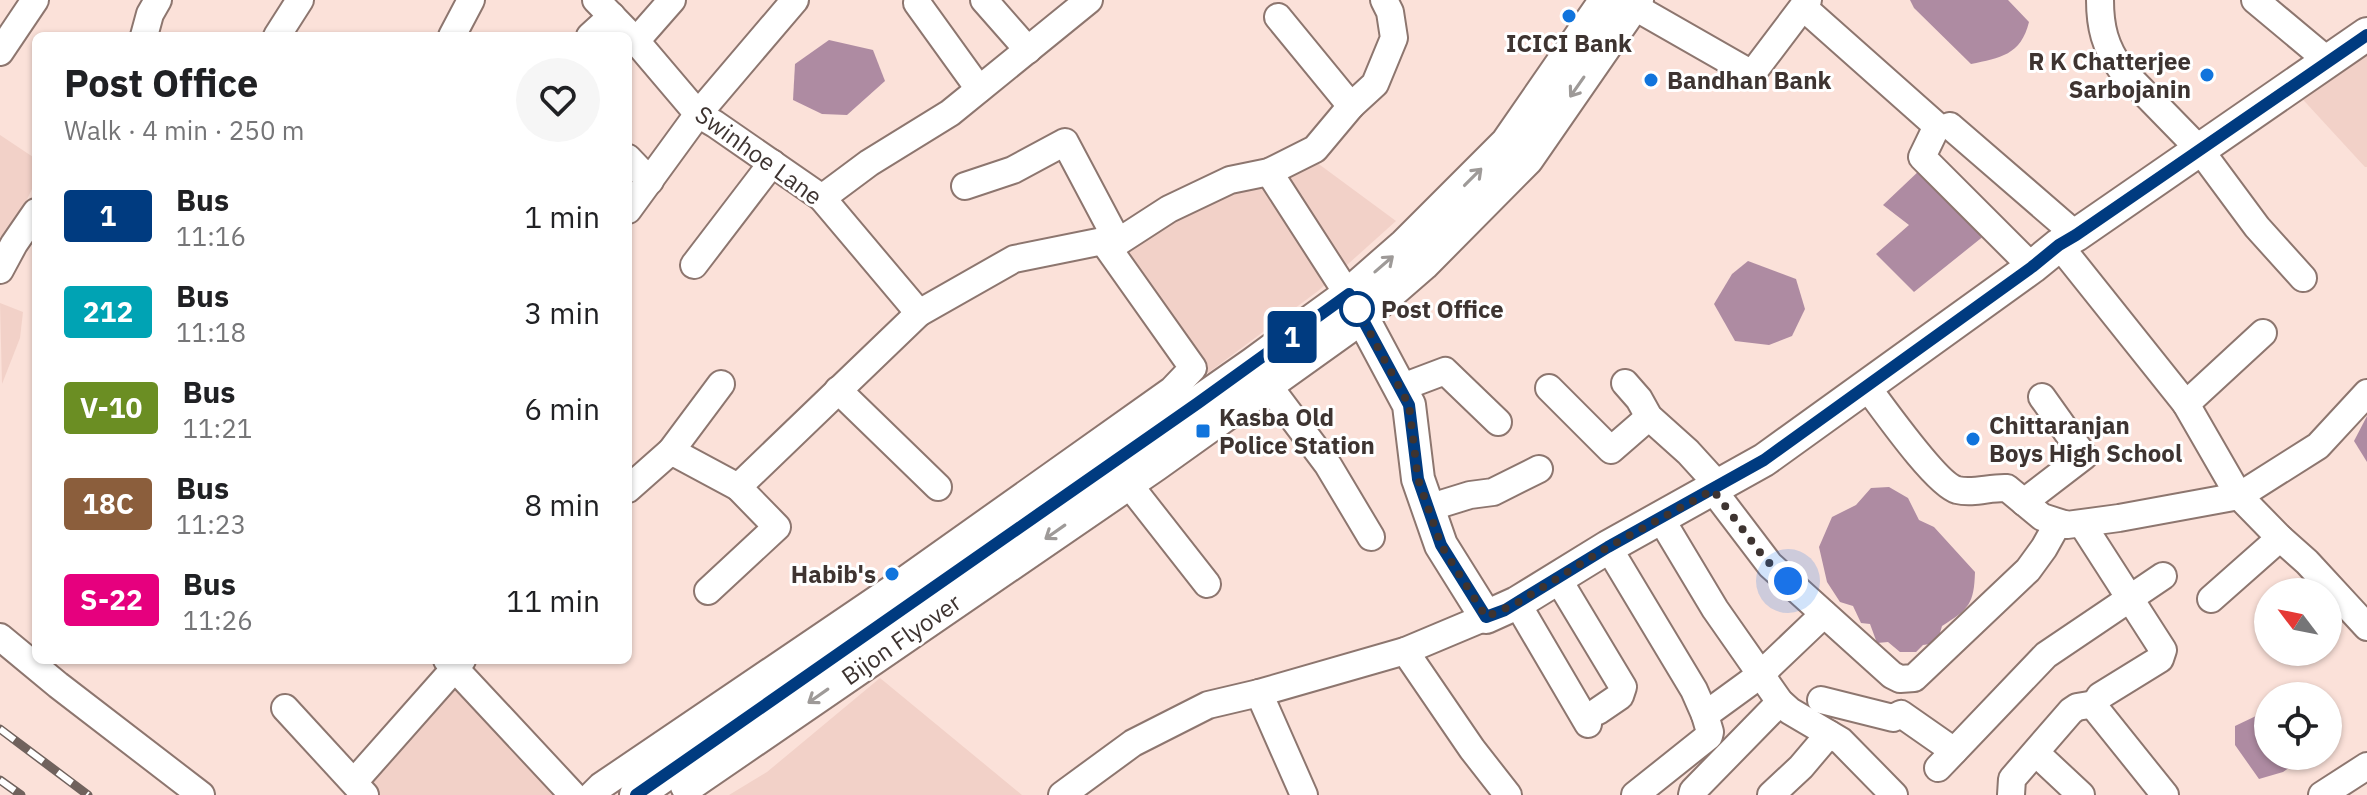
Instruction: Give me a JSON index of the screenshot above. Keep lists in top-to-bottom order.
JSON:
{
  "streets": {
    "main road": ["Bijon Flyover"],
    "street": ["Swinhoe Lane"]
  },
  "places": {
    "other": [
      "ICICI Bank",
      "R K Chatterjee Sarbojanin",
      "Bandhan Bank",
      "Post Office",
      "Chittaranjan Boys High School",
      "Habib's"
    ],
    "transit": ["Kasba Old Police Station"]
  },
  "lines": ["bus line 1"],
  "north": "top left",
  "page": {
    "on_map": "1",
    "heading": ["Post Office", "Walk · 4 min · 250 m"],
    "list": [
      {
        "mark": "1",
        "name": "Bus",
        "note": "11:16",
        "value": "1 min"
      },
      {
        "mark": "212",
        "name": "Bus",
        "note": "11:18",
        "value": "3 min"
      },
      {
        "mark": "V-10",
        "name": "Bus",
        "note": "11:21",
        "value": "6 min"
      },
      {
        "mark": "18C",
        "name": "Bus",
        "note": "11:23",
        "value": "8 min"
      },
      {
        "mark": "S-22",
        "name": "Bus",
        "note": "11:26",
        "value": "11 min"
      }
    ]
  }
}
